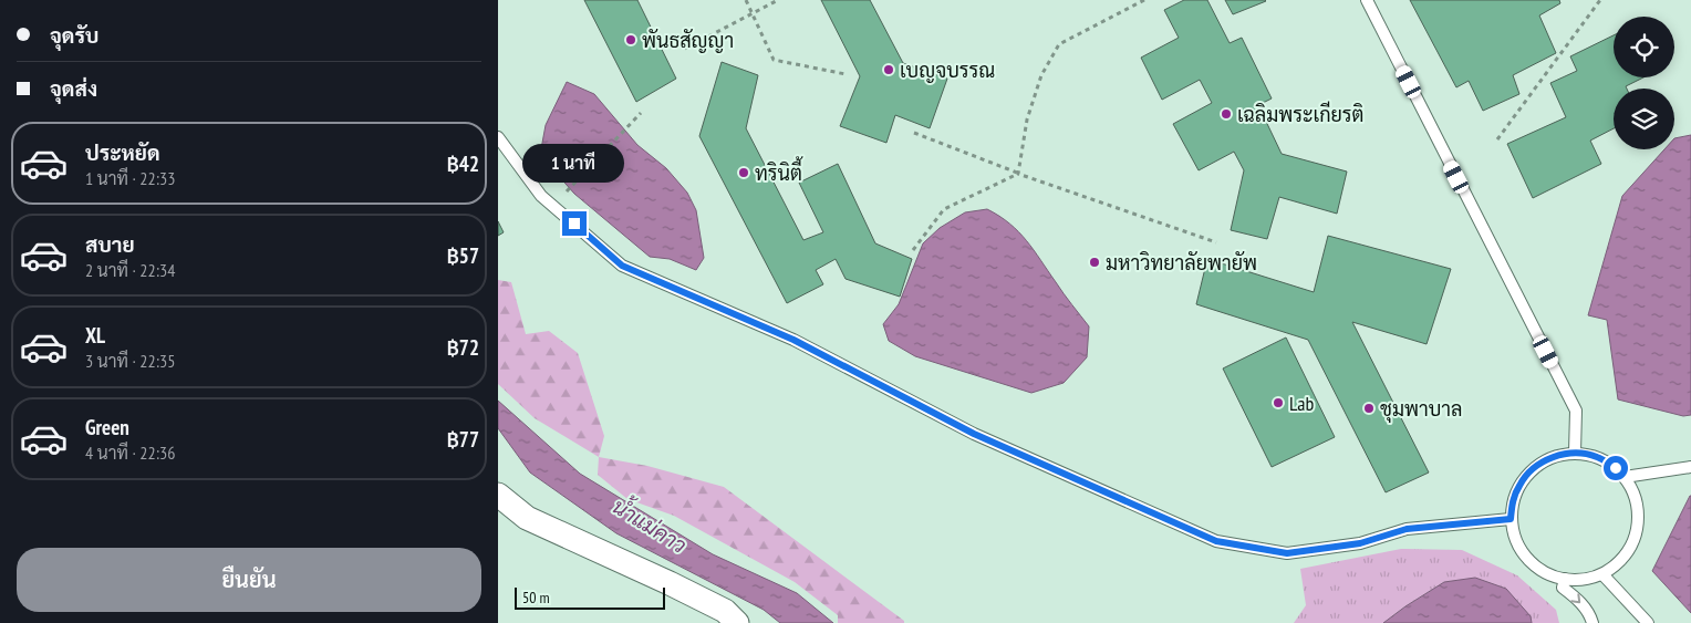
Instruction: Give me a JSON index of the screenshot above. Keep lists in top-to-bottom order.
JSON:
{
  "water": ["น้ำแม่คาว"],
  "places": [
    "พันธสัญญา",
    "เบญจบรรณ",
    "เฉลิมพระเกียรติ",
    "ทรินิตี้",
    "มหาวิทยาลัยพายัพ",
    "Lab",
    "ชุมพาบาล"
  ],
  "scale_bar": "50 m",
  "page": {
    "banner": ["จุดรับ", "จุดส่ง"],
    "list": [
      {
        "name": "ประหยัด",
        "note": "1 นาที · 22:33",
        "value": "฿42"
      },
      {
        "name": "สบาย",
        "note": "2 นาที · 22:34",
        "value": "฿57"
      },
      {
        "name": "XL",
        "note": "3 นาที · 22:35",
        "value": "฿72"
      },
      {
        "name": "Green",
        "note": "4 นาที · 22:36",
        "value": "฿77"
      }
    ],
    "bubble": "1 นาที",
    "buttons": "ยืนยัน",
    "scale": "50 m"
  }
}
